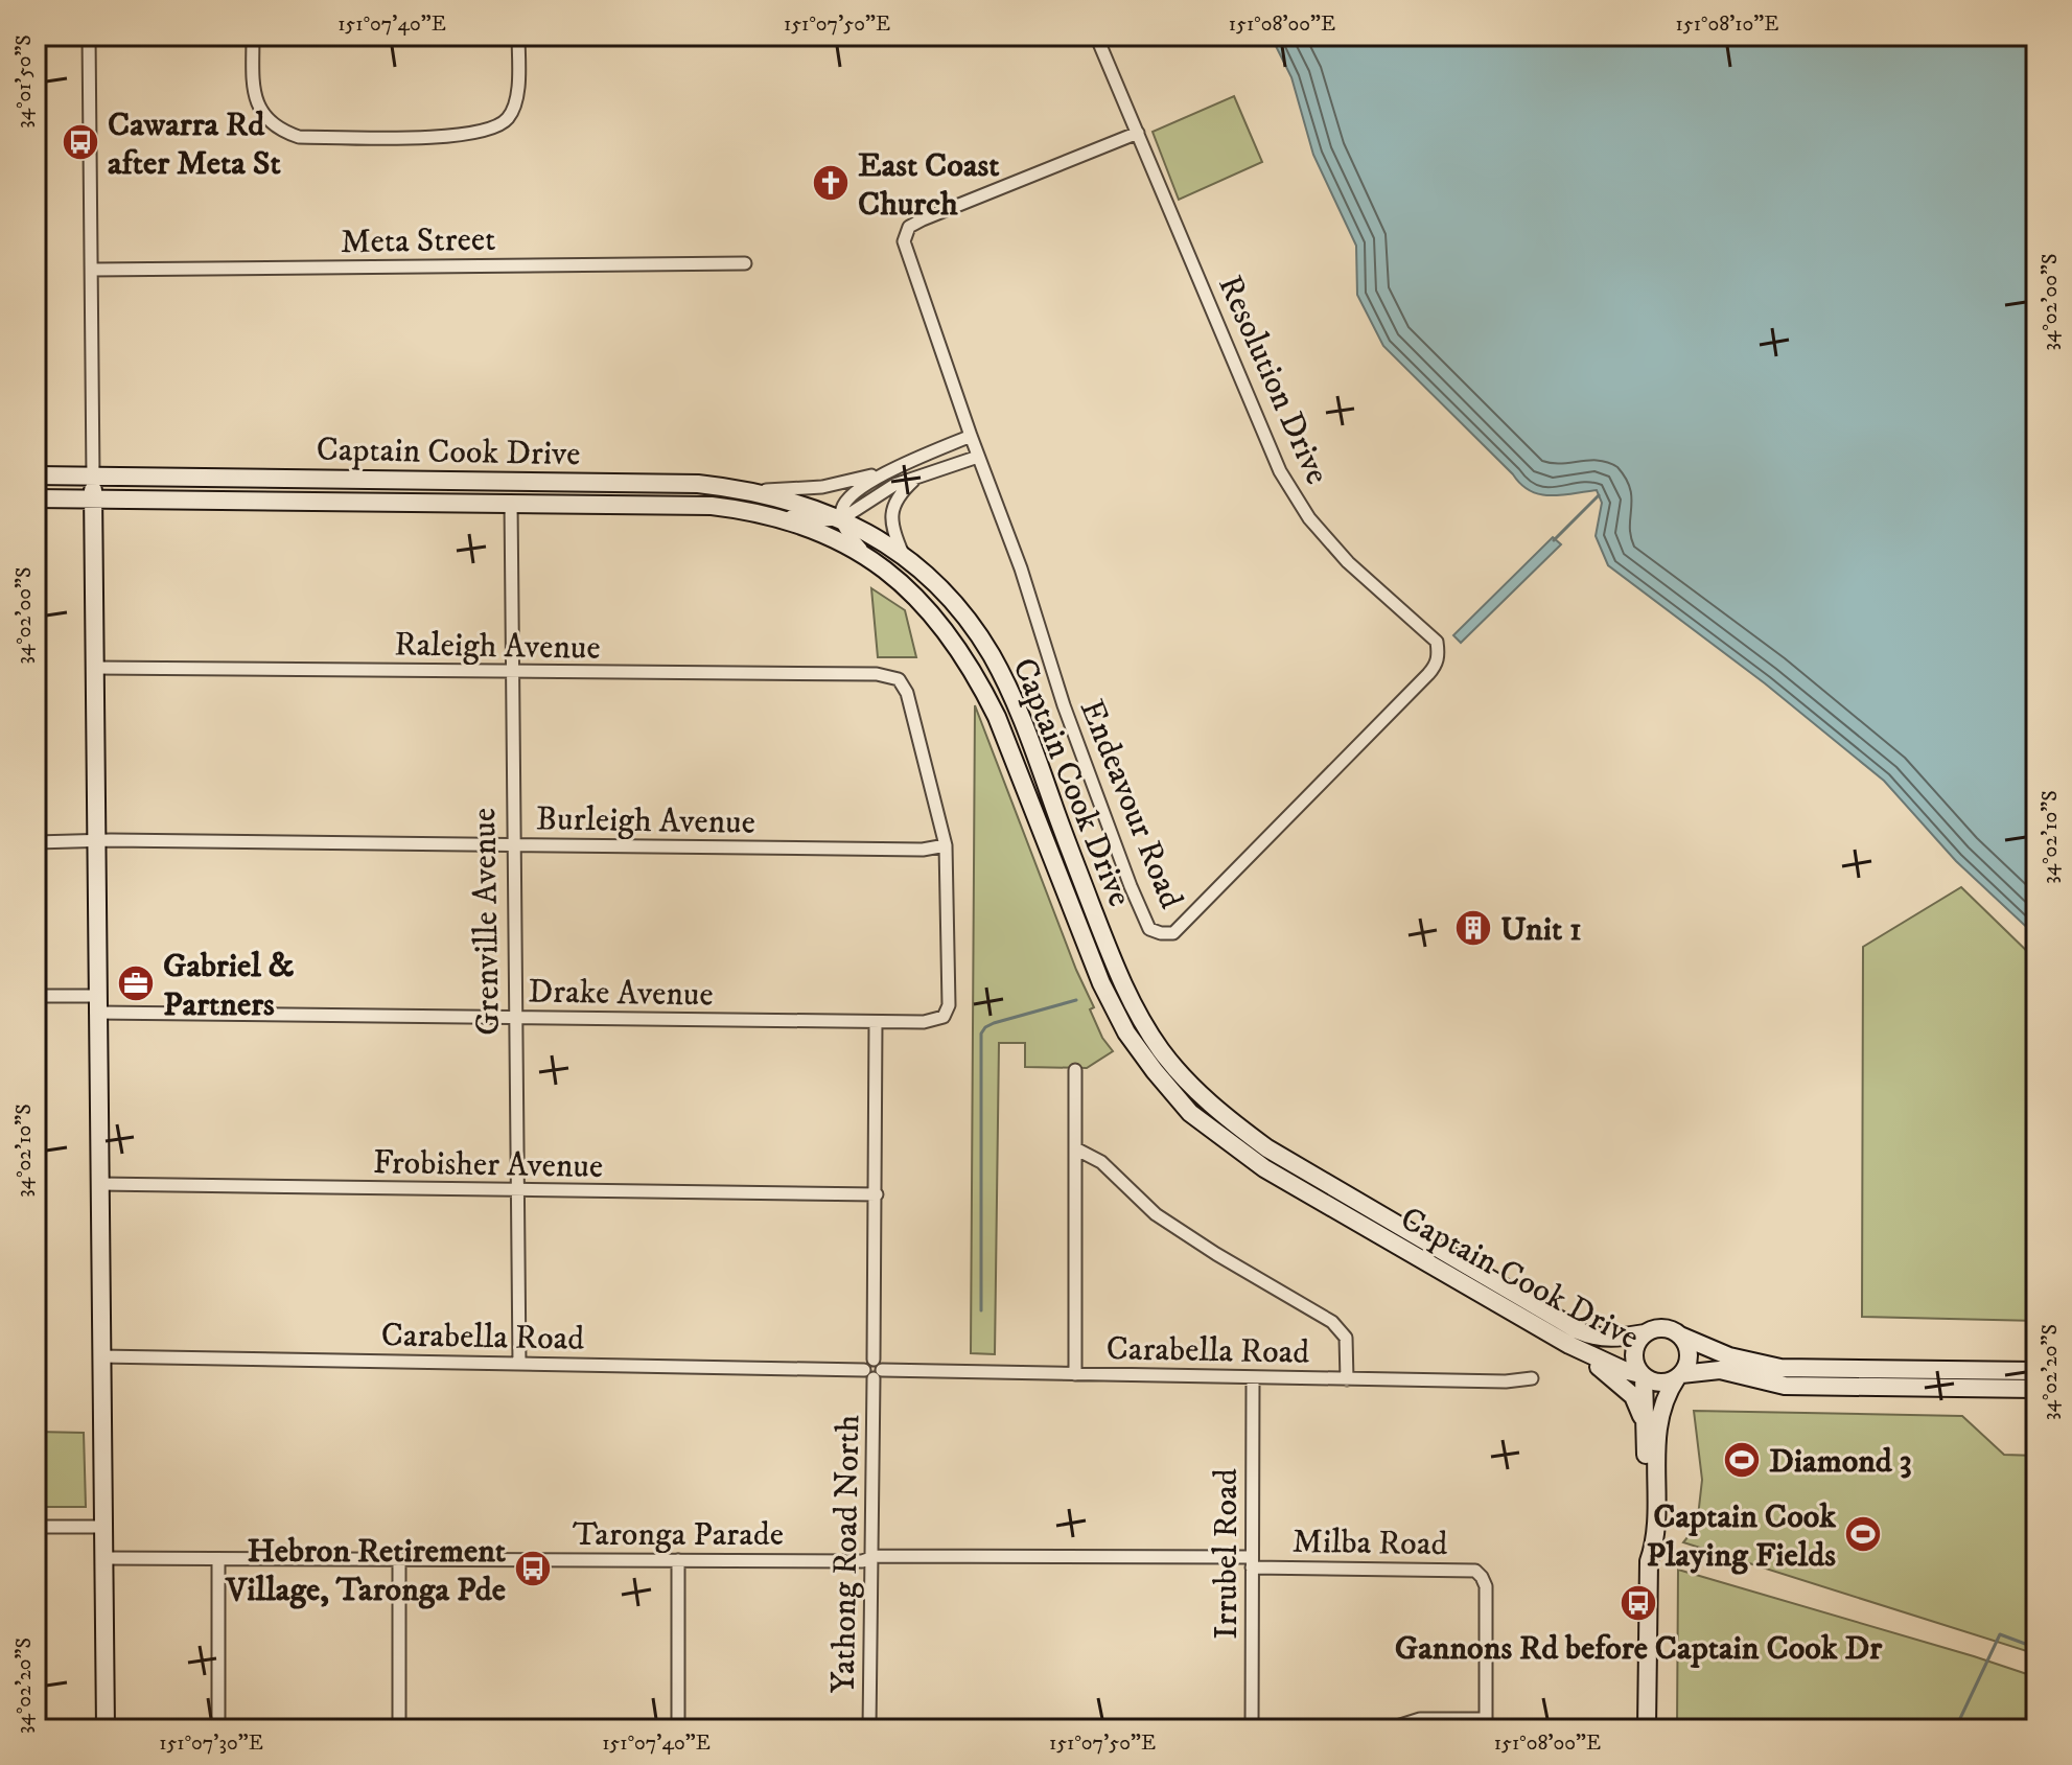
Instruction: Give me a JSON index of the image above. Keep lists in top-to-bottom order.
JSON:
{
  "streets": {
    "main road": ["Captain Cook Drive", "Grenville Avenue"],
    "street": [
      "Meta Street",
      "Resolution Drive",
      "Raleigh Avenue",
      "Endeavour Road",
      "Burleigh Avenue",
      "Drake Avenue",
      "Frobisher Avenue",
      "Carabella Road",
      "Taronga Parade",
      "Milba Road",
      "Yathong Road North",
      "Irrubel Road"
    ]
  },
  "crossings": [
    ["Resolution Drive", "Endeavour Road"],
    ["Captain Cook Drive", "Grenville Avenue"],
    ["Raleigh Avenue", "Burleigh Avenue"],
    ["Raleigh Avenue", "Grenville Avenue"],
    ["Raleigh Avenue", "Drake Avenue"],
    ["Burleigh Avenue", "Grenville Avenue"],
    ["Burleigh Avenue", "Drake Avenue"],
    ["Grenville Avenue", "Drake Avenue"],
    ["Grenville Avenue", "Frobisher Avenue"],
    ["Grenville Avenue", "Carabella Road"],
    ["Drake Avenue", "Yathong Road North"],
    ["Frobisher Avenue", "Yathong Road North"],
    ["Carabella Road", "Yathong Road North"],
    ["Carabella Road", "Irrubel Road"],
    ["Taronga Parade", "Milba Road"],
    ["Taronga Parade", "Yathong Road North"],
    ["Taronga Parade", "Irrubel Road"],
    ["Milba Road", "Irrubel Road"]
  ],
  "places": {
    "bus stop": ["Cawarra Rd after Meta St", "Hebron Retirement Village, Taronga Pde", "Gannons Rd before Captain Cook Dr"],
    "church": ["East Coast Church"],
    "building": ["Unit 1"],
    "office": ["Gabriel & Partners"],
    "sports": ["Diamond 3", "Captain Cook Playing Fields"]
  },
  "coordinates": [
    "151°07'40\"E",
    "151°07'50\"E",
    "151°08'00\"E",
    "151°08'10\"E",
    "34°01'50\"S",
    "34°02'00\"S",
    "34°02'10\"S",
    "34°02'20\"S",
    "151°07'30\"E"
  ]
}
